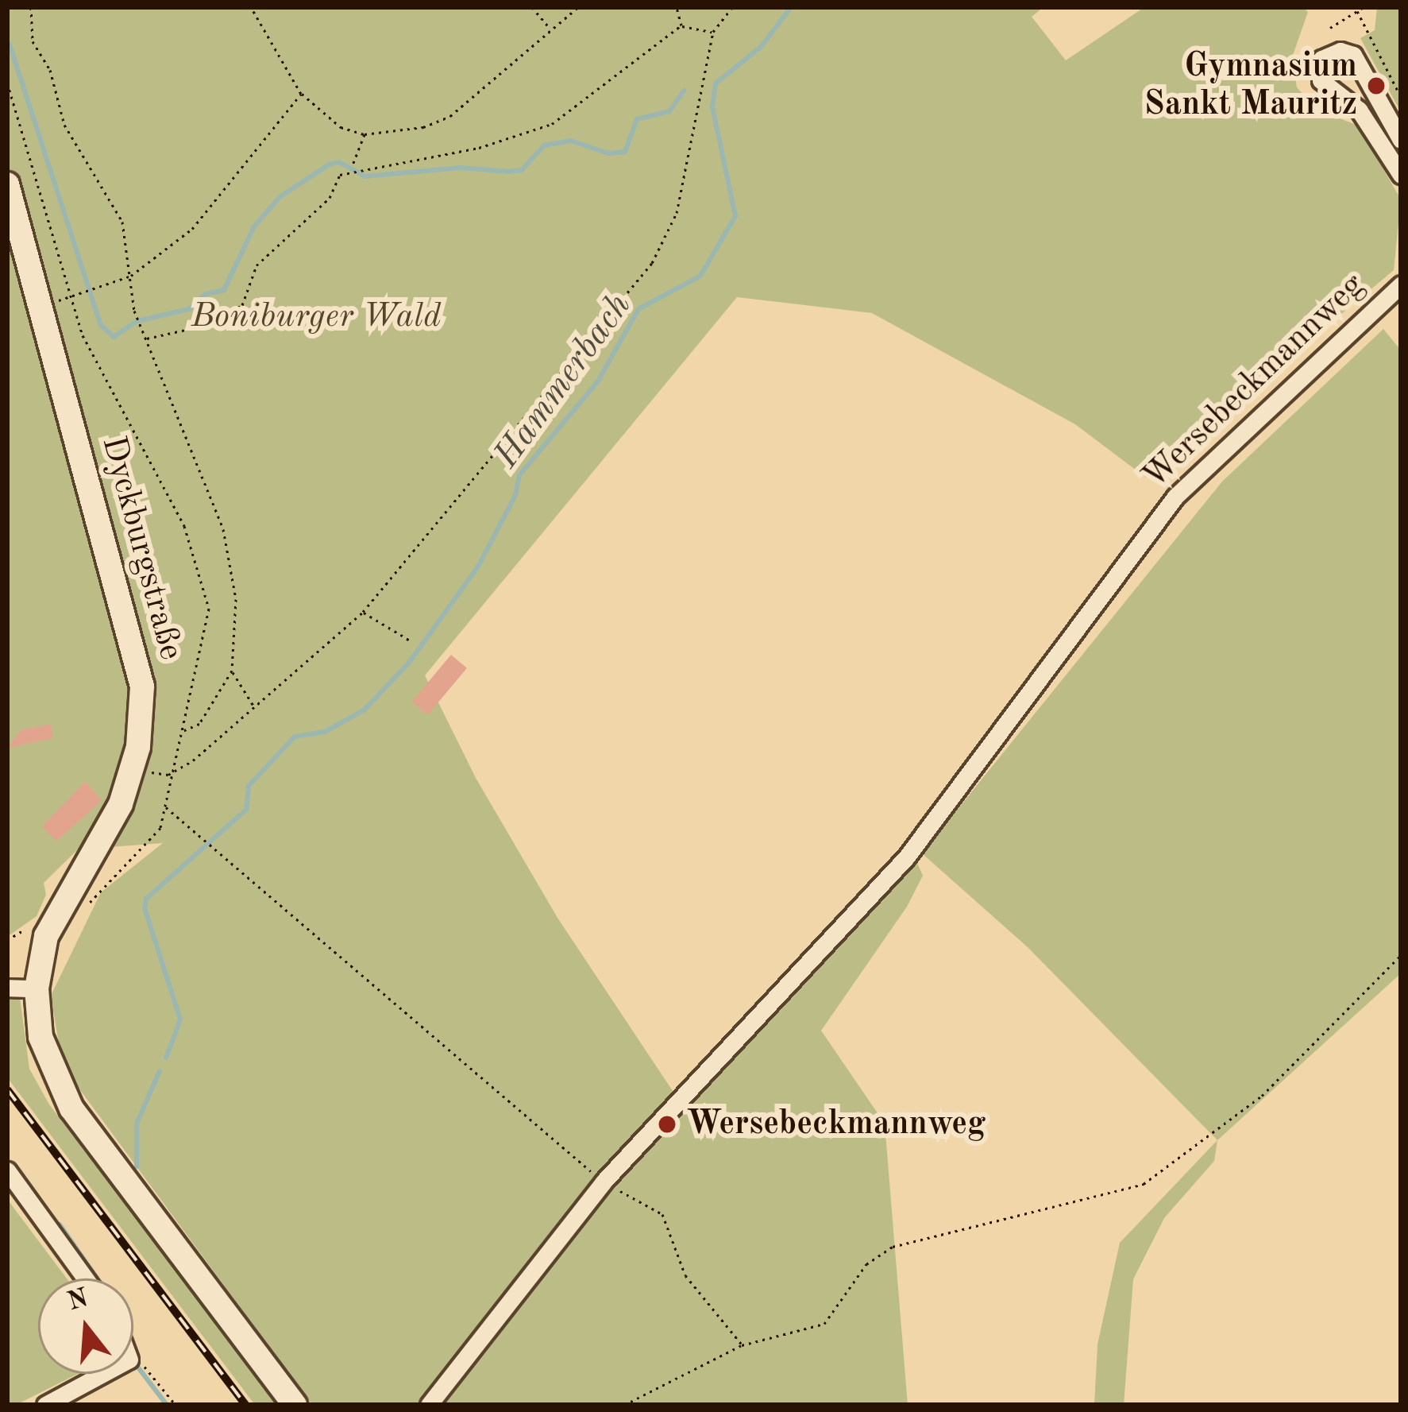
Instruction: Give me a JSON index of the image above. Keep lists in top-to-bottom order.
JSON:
{
  "streets": {
    "street": ["Wersebeckmannweg", "Dyckburgstraße"]
  },
  "water": ["Hammerbach"],
  "parks": ["Boniburger Wald"],
  "places": ["Gymnasium Sankt Mauritz", "Wersebeckmannweg"],
  "north": "top"
}
